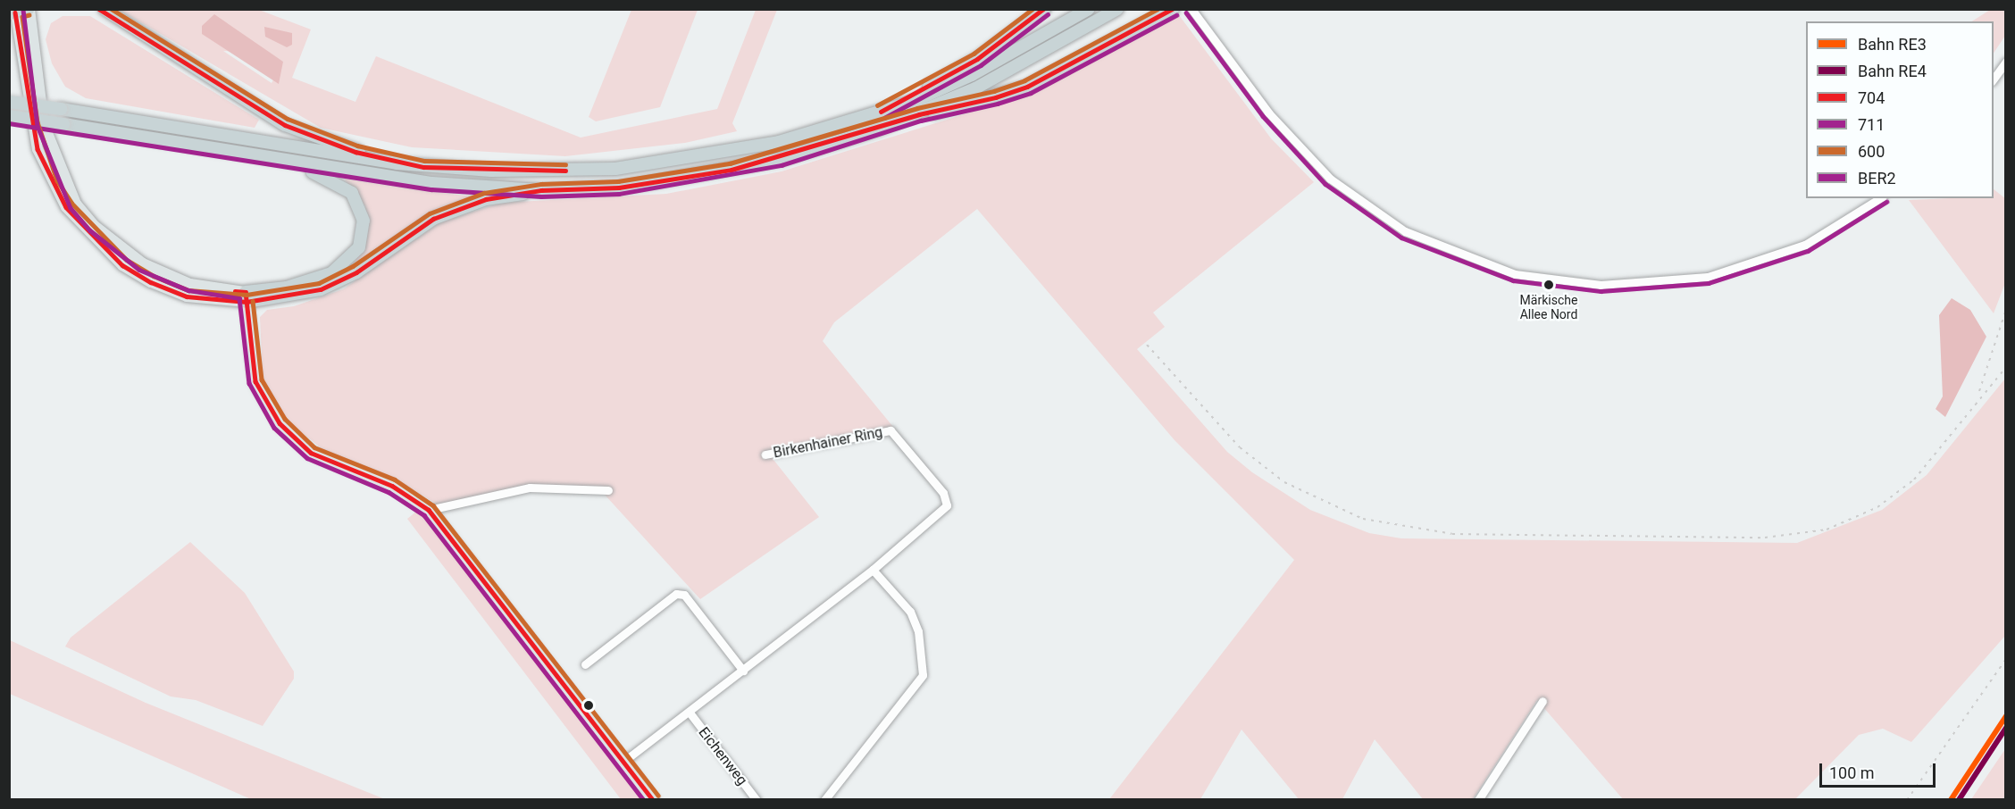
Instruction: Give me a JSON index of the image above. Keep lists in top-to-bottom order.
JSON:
{
  "streets": {
    "street": ["Birkenhainer Ring", "Eichenweg"]
  },
  "crossings": [
    ["Birkenhainer Ring", "Eichenweg"]
  ],
  "places": ["Märkische Allee Nord"],
  "lines": [
    "transit line 704",
    "transit line 600",
    "transit line BER2",
    "transit line 711",
    "rail line RE3",
    "rail line RE4"
  ],
  "legend": [
    "Bahn RE3",
    "Bahn RE4",
    "704",
    "711",
    "600",
    "BER2"
  ],
  "scale_bar": "100 m"
}
